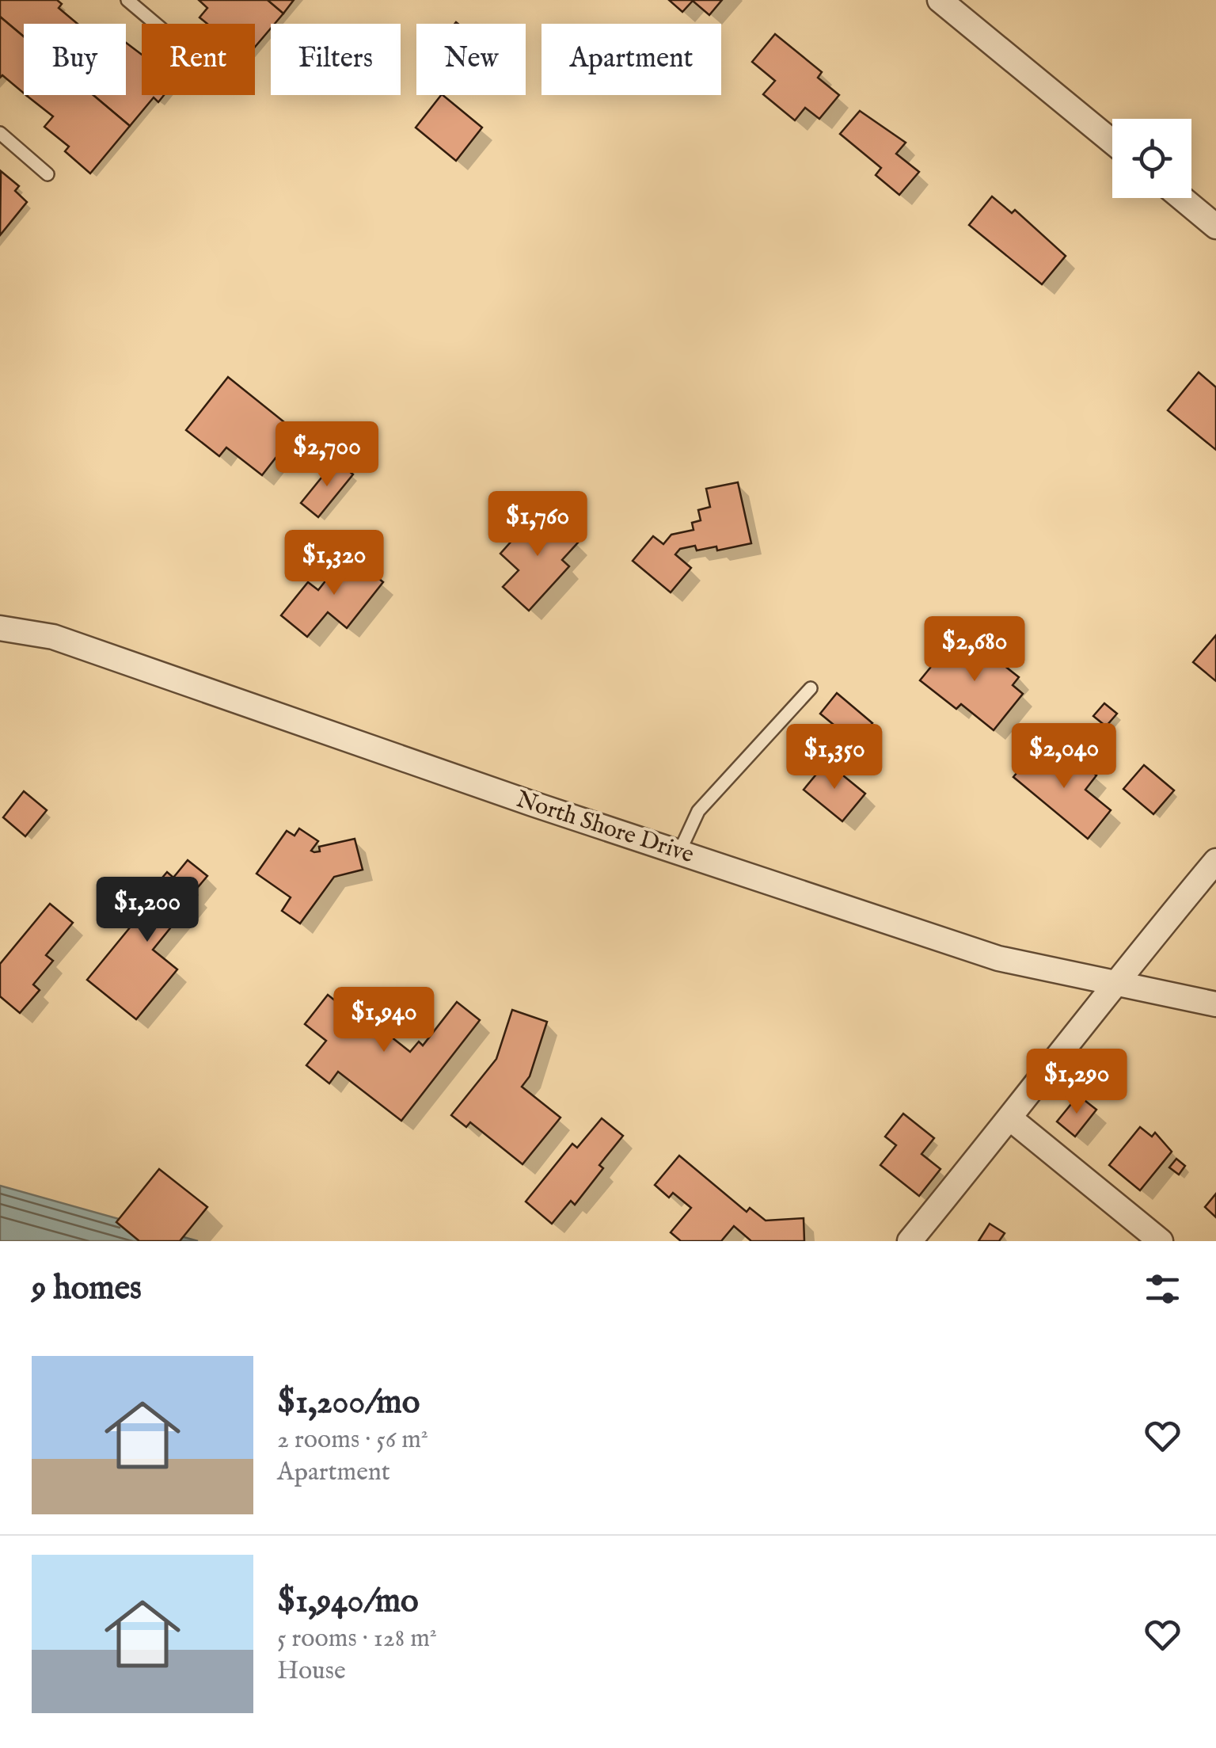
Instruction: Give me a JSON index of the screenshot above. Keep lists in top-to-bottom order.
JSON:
{
  "streets": {
    "street": ["North Shore Drive"]
  },
  "page": {
    "chip": [
      "Buy",
      "Rent",
      "Filters",
      "New",
      "Apartment"
    ],
    "price": [
      "$2,700",
      "$1,760",
      "$1,320",
      "$2,680",
      "$2,040",
      "$1,350",
      "$1,200",
      "$1,940",
      "$1,290"
    ],
    "heading": "9 homes",
    "list": [
      {
        "name": "$1,200/mo",
        "note": "2 rooms · 56 m² · Apartment"
      },
      {
        "name": "$1,940/mo",
        "note": "5 rooms · 128 m² · House"
      }
    ]
  }
}
